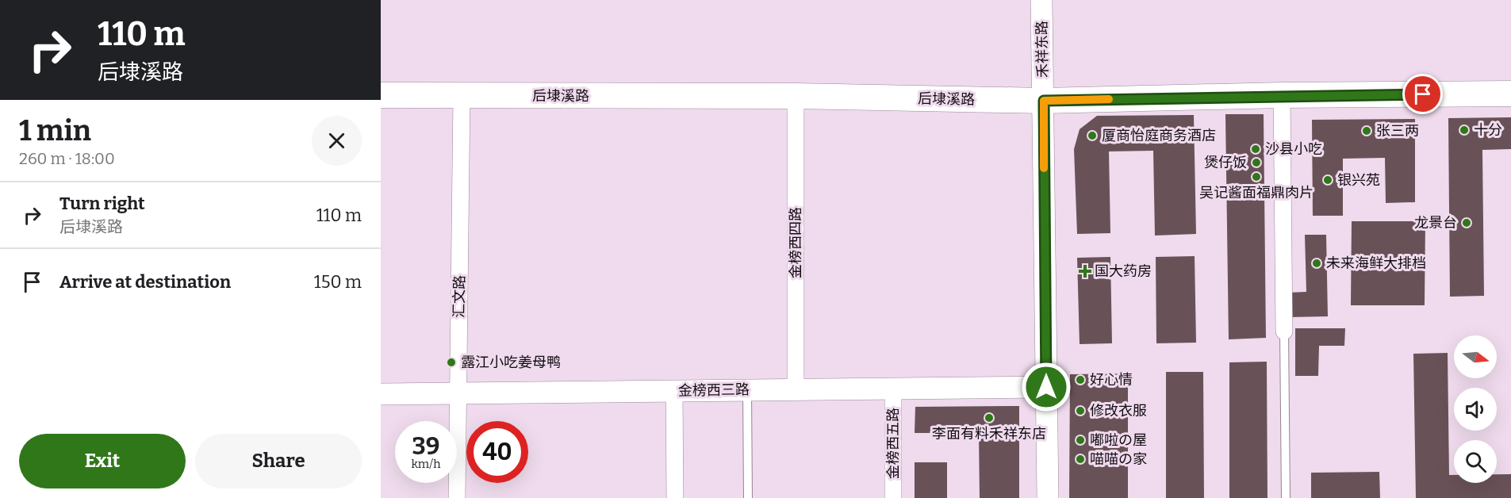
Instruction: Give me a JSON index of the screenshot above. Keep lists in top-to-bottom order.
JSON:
{
  "streets": {
    "main road": ["后埭溪路"],
    "street": [
      "禾祥东路",
      "金榜西四路",
      "汇文路",
      "金榜西三路",
      "金榜西五路"
    ]
  },
  "crossings": [
    ["禾祥东路", "后埭溪路"],
    ["禾祥东路", "金榜西三路"],
    ["后埭溪路", "金榜西四路"],
    ["后埭溪路", "汇文路"],
    ["金榜西四路", "金榜西三路"],
    ["汇文路", "金榜西三路"],
    ["金榜西三路", "金榜西五路"]
  ],
  "places": {
    "other": [
      "十分",
      "张三两",
      "厦商怡庭商务酒店",
      "沙县小吃",
      "煲仔饭",
      "吴记酱面福鼎肉片",
      "银兴苑",
      "龙景台",
      "未来海鲜大排档",
      "露江小吃姜母鸭",
      "好心情",
      "修改衣服",
      "李面有料禾祥东店",
      "嘟啦の屋",
      "喵喵の家"
    ],
    "health": ["国大药房"]
  },
  "north": "right",
  "page": {
    "turn": ["110 m", "后埭溪路"],
    "heading": ["1 min", "260 m · 18:00"],
    "list": [
      {
        "name": "Turn right",
        "note": "后埭溪路",
        "value": "110 m"
      },
      {
        "name": "Arrive at destination",
        "value": "150 m"
      }
    ],
    "speed": "39 km/h",
    "limit": "40",
    "buttons": ["Exit", "Share"]
  }
}
